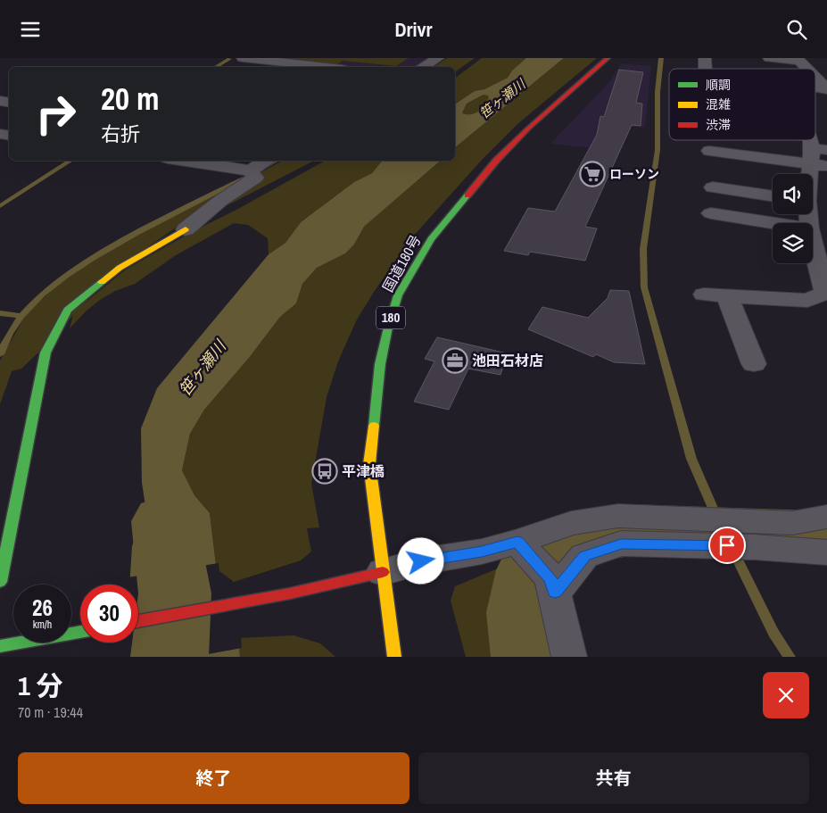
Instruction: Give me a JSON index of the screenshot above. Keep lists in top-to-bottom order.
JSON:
{
  "streets": {
    "main road": ["国道180号", "180"]
  },
  "water": ["笹ヶ瀬川"],
  "places": {
    "supermarket": ["ローソン"],
    "office": ["池田石材店"],
    "bus stop": ["平津橋"]
  },
  "legend": ["順調", "混雑", "渋滞"],
  "page": {
    "header": "Drivr",
    "turn": ["20 m", "右折"],
    "speed": "26 km/h",
    "limit": "30",
    "heading": ["1 分", "70 m · 19:44"],
    "buttons": ["終了", "共有"]
  }
}
